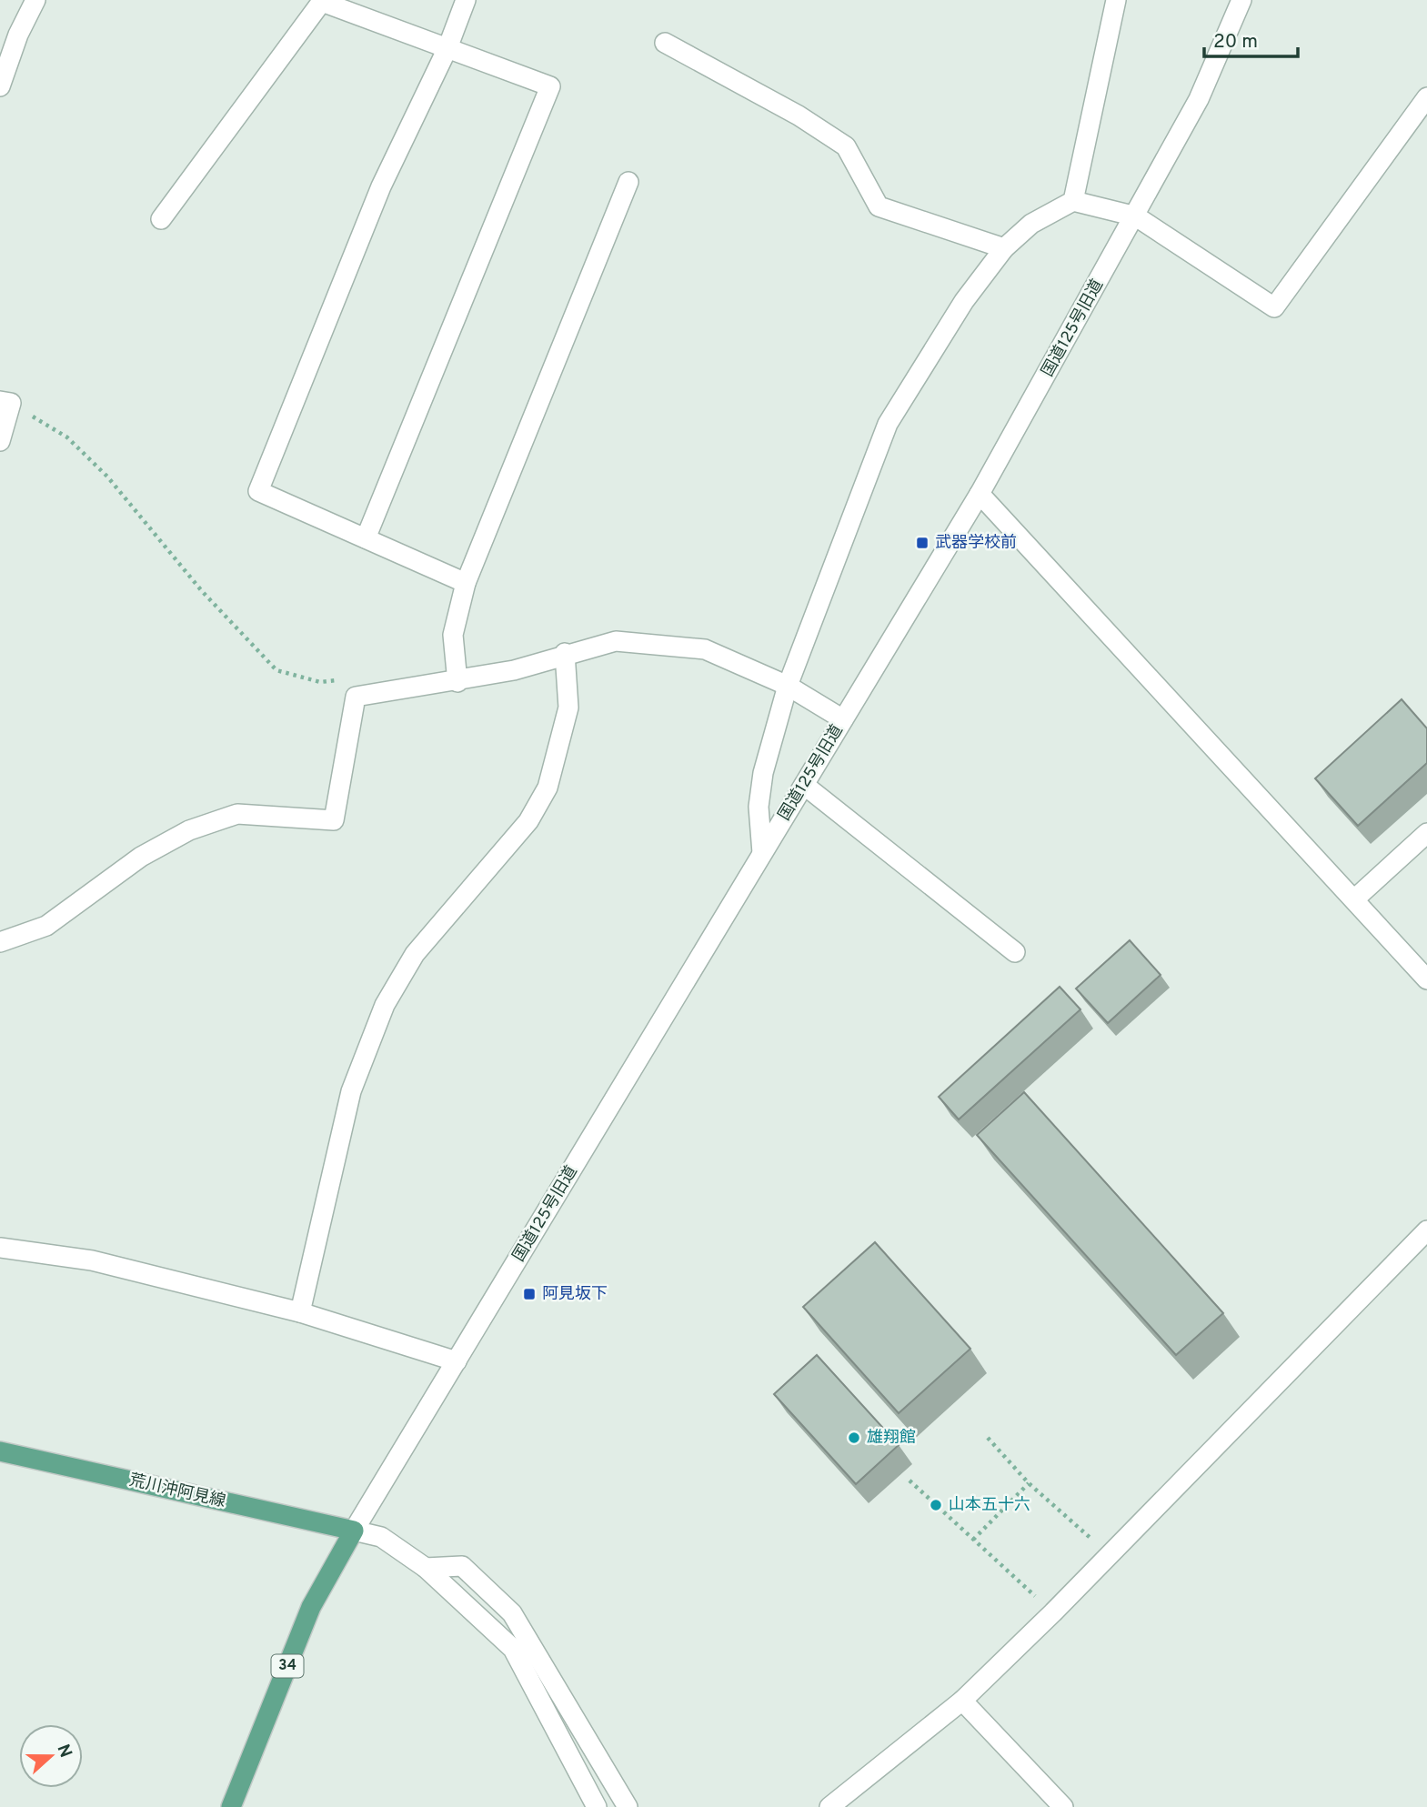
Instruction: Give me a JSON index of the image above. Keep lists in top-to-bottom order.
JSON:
{
  "streets": {
    "main road": ["荒川沖阿見線", "34"],
    "street": ["国道125号旧道"]
  },
  "crossings": [
    ["国道125号旧道", "荒川沖阿見線"],
    ["国道125号旧道", "34"],
    ["荒川沖阿見線", "34"]
  ],
  "places": {
    "transit": ["武器学校前", "阿見坂下"],
    "other": ["雄翔館", "山本五十六"]
  },
  "scale_bar": "20 m",
  "north": "right"
}
